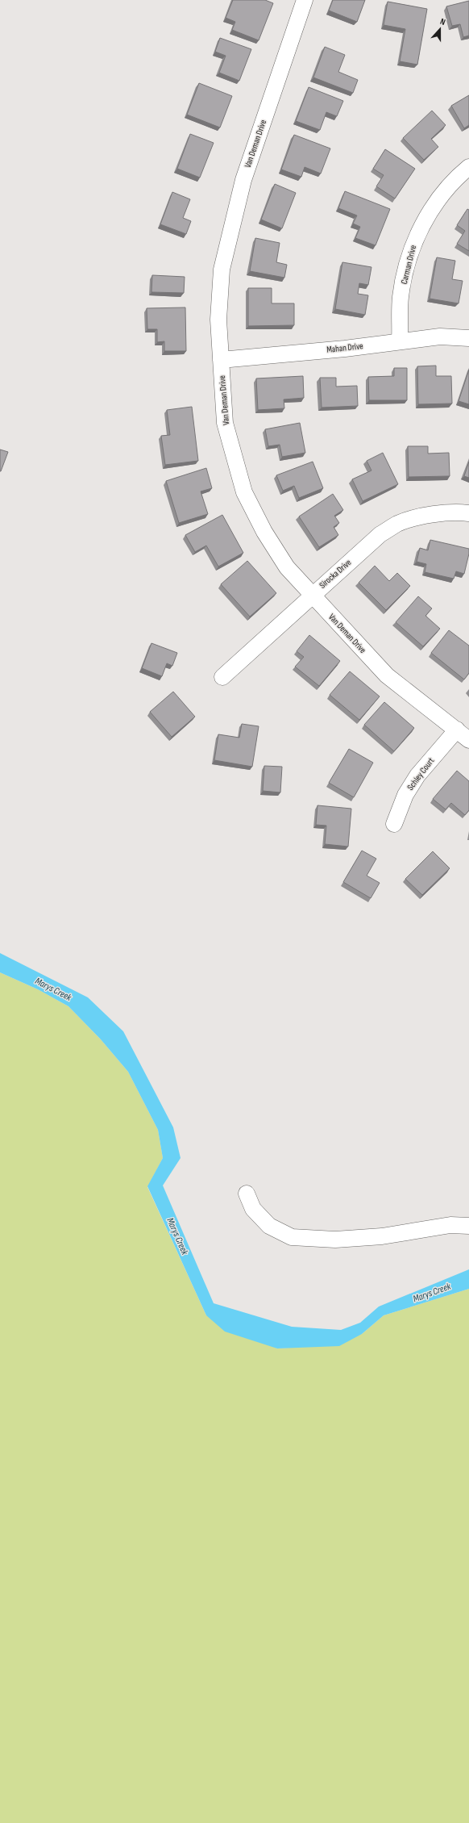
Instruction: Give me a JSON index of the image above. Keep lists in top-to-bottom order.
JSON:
{
  "streets": {
    "street": [
      "Van Deman Drive",
      "Carman Drive",
      "Mahan Drive",
      "Sirocka Drive",
      "Schley Court"
    ]
  },
  "crossings": [
    ["Van Deman Drive", "Mahan Drive"],
    ["Van Deman Drive", "Sirocka Drive"],
    ["Van Deman Drive", "Schley Court"],
    ["Carman Drive", "Mahan Drive"]
  ],
  "water": ["Marys Creek"],
  "north": "top"
}
